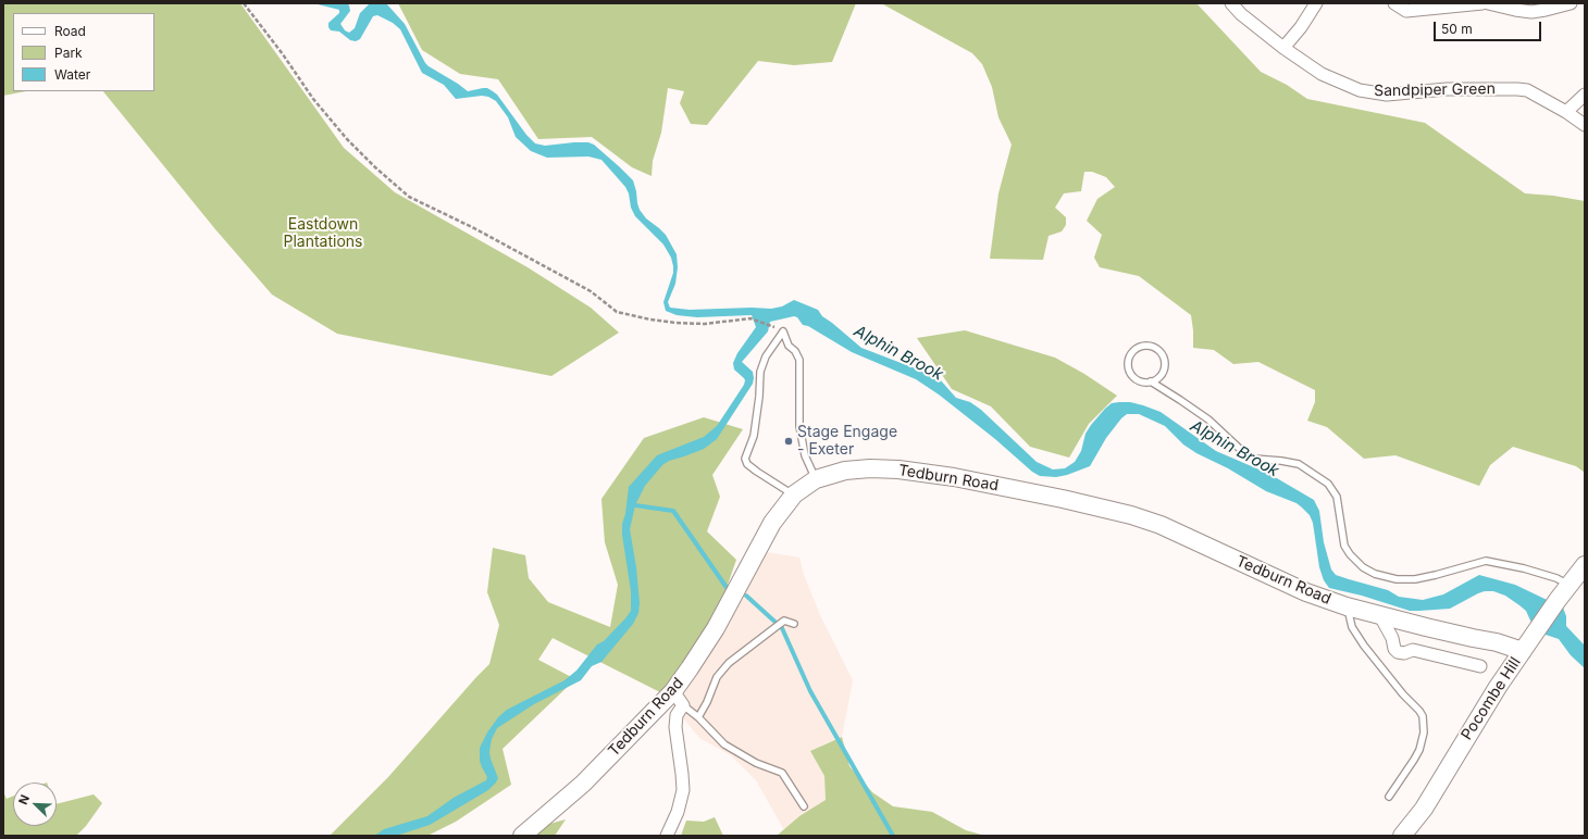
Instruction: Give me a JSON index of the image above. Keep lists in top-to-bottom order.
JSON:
{
  "streets": {
    "street": ["Sandpiper Green", "Tedburn Road", "Pocombe Hill"]
  },
  "crossings": [
    ["Tedburn Road", "Pocombe Hill"]
  ],
  "water": ["Alphin Brook"],
  "parks": ["Eastdown Plantations"],
  "places": ["Stage Engage - Exeter"],
  "legend": ["Road", "Park", "Water"],
  "scale_bar": "50 m",
  "north": "top left"
}
